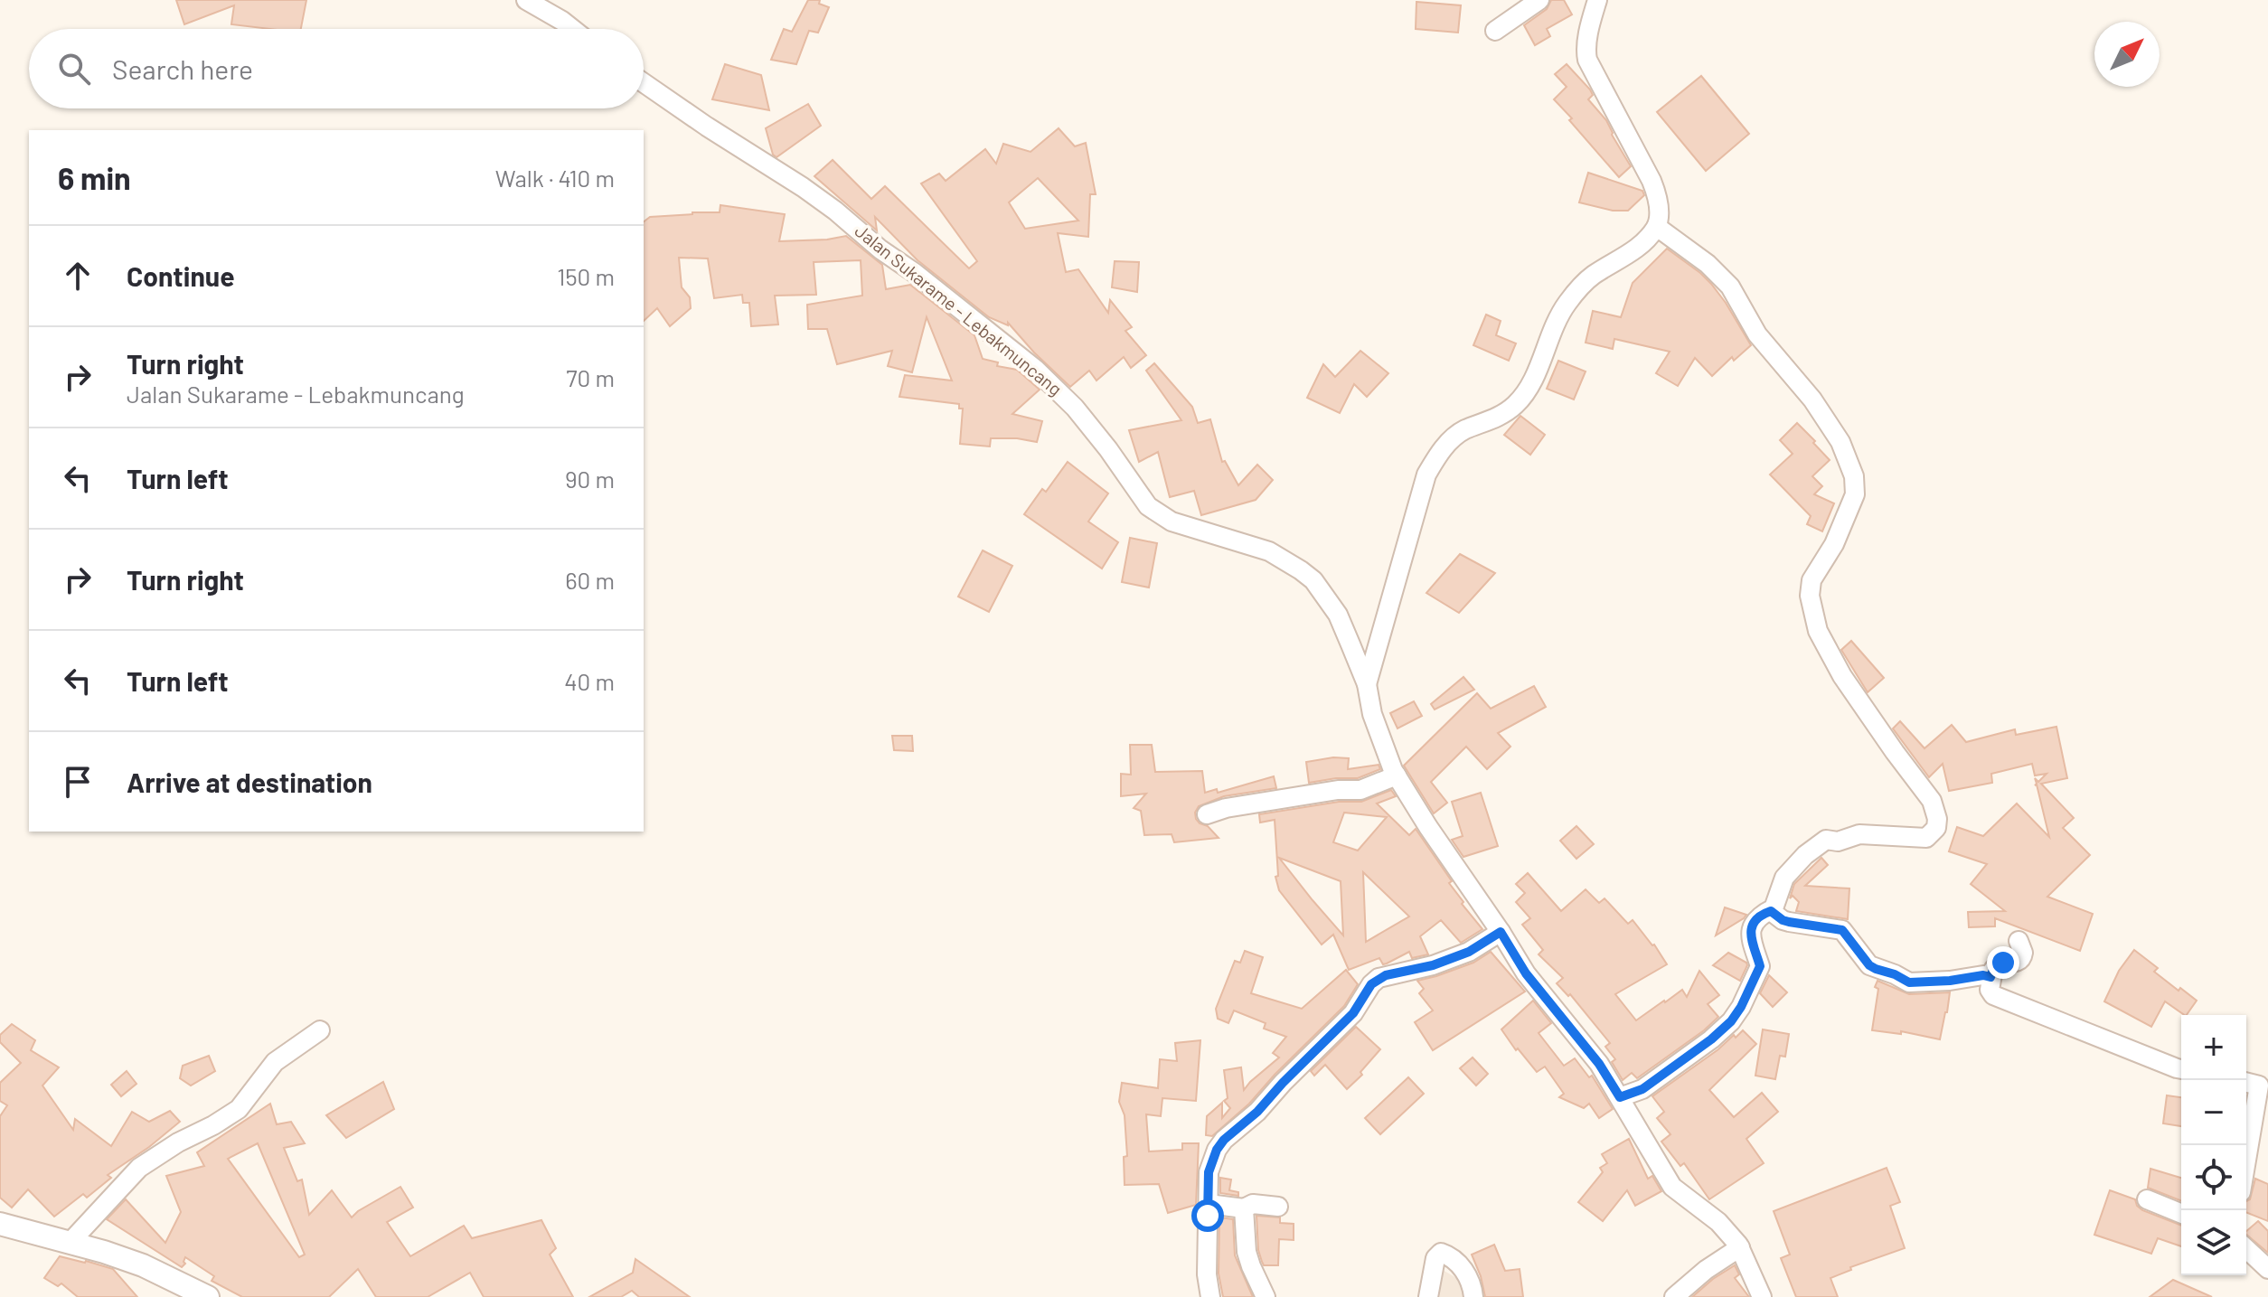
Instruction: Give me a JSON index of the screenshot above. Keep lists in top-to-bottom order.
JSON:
{
  "streets": {
    "street": ["Jalan Sukarame - Lebakmuncang"]
  },
  "north": "top right",
  "page": {
    "search": "Search here",
    "heading": ["6 min", "Walk · 410 m"],
    "list": [
      ["Continue", "150 m"],
      ["Turn right", "Jalan Sukarame - Lebakmuncang", "70 m"],
      ["Turn left", "90 m"],
      ["Turn right", "60 m"],
      ["Turn left", "40 m"],
      "Arrive at destination"
    ],
    "map_buttons": ["+", "−"]
  }
}
